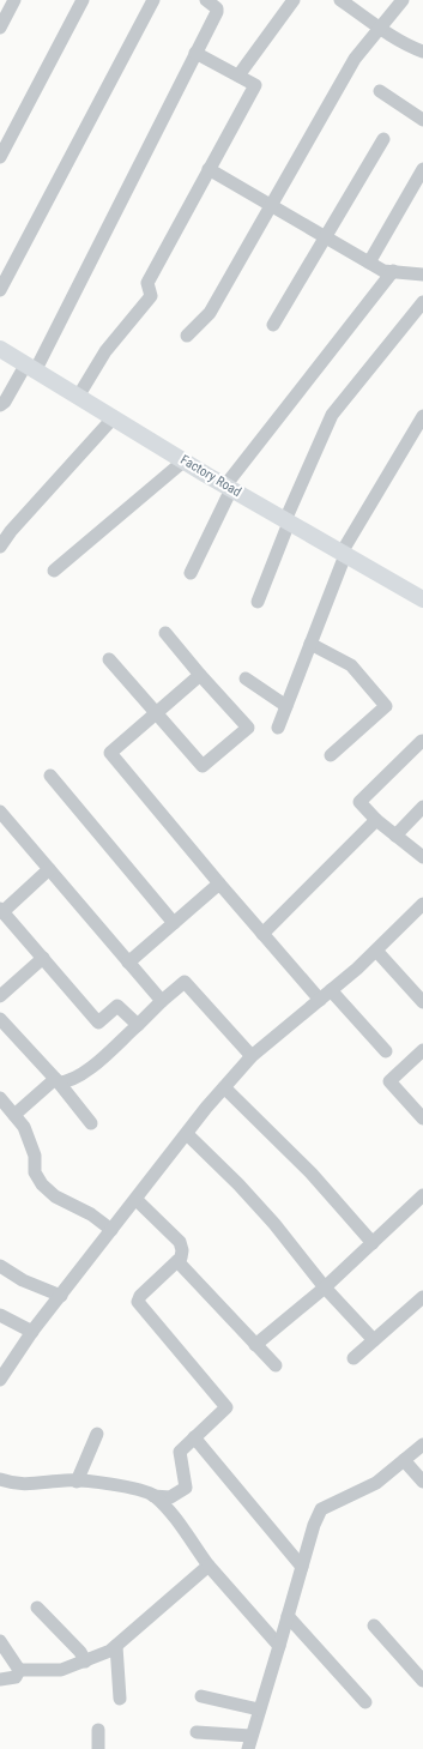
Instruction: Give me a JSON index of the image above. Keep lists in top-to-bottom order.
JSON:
{
  "streets": {
    "main road": ["Factory Road"]
  }
}
